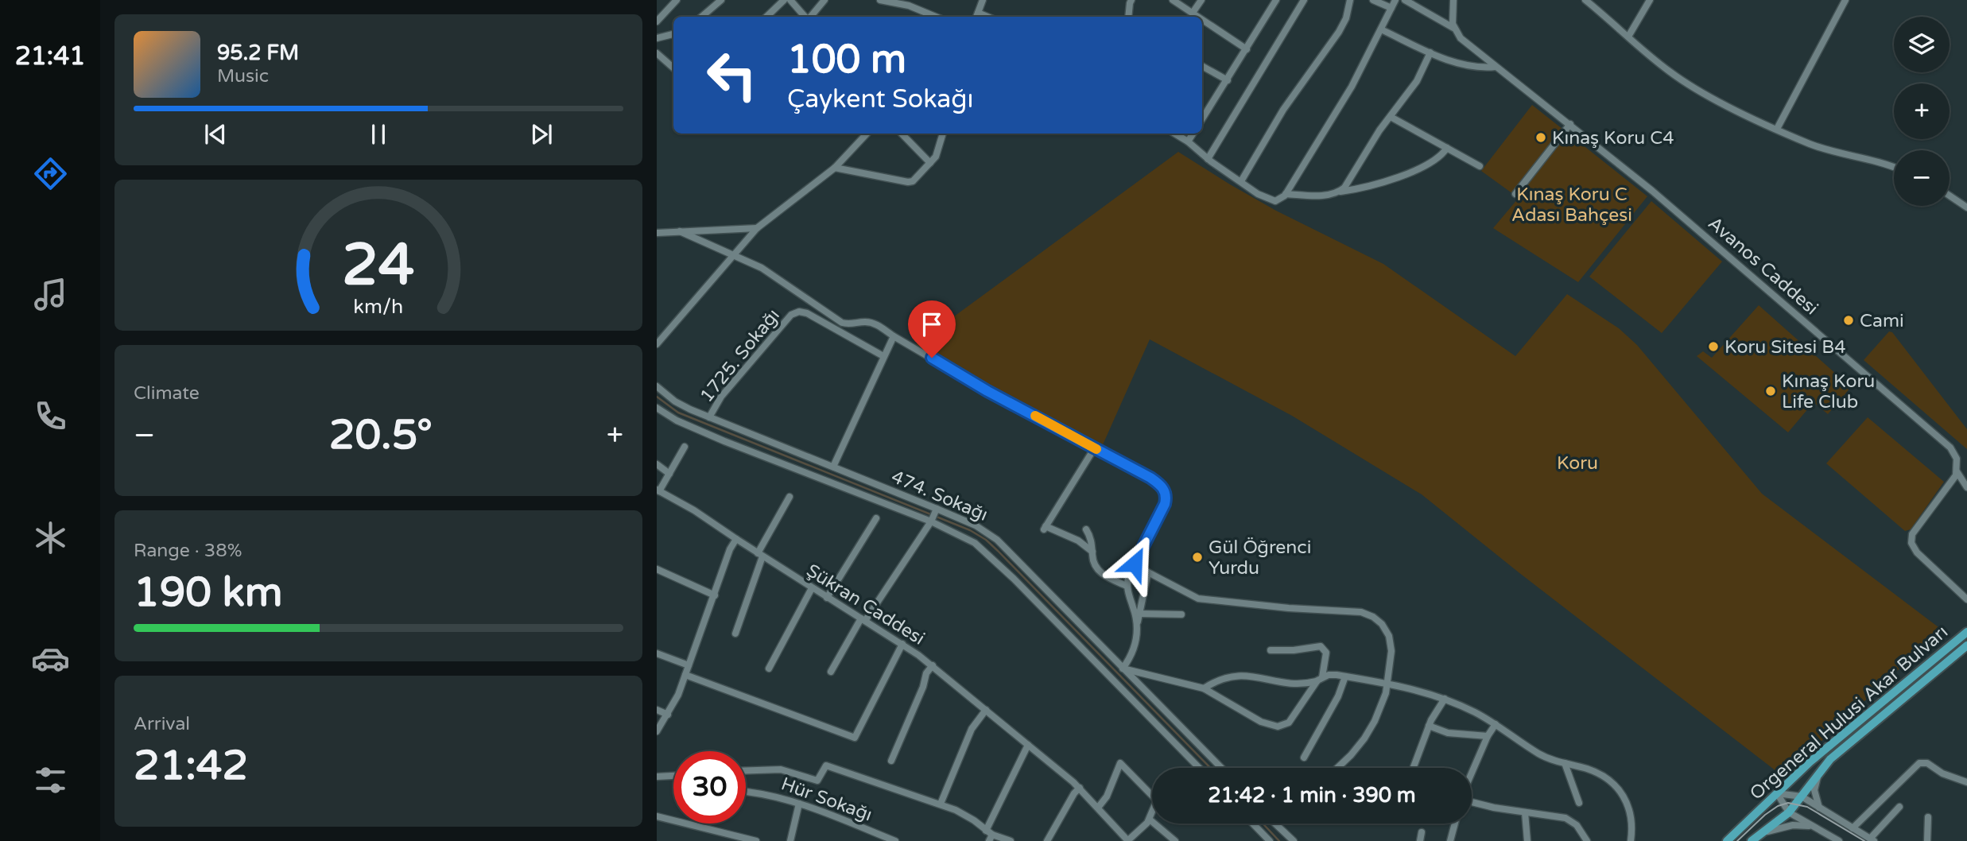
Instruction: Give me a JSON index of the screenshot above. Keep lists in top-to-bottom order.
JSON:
{
  "streets": {
    "main road": ["Orgeneral Hulusi Akar Bulvarı"],
    "street": [
      "Avanos Caddesi",
      "1725. Sokağı",
      "474. Sokağı",
      "Şükran Caddesi",
      "Hür Sokağı"
    ]
  },
  "crossings": [
    ["1725. Sokağı", "474. Sokağı"]
  ],
  "parks": ["Kınaş Koru C Adası Bahçesi", "Koru"],
  "places": [
    "Kınaş Koru C4",
    "Cami",
    "Koru Sitesi B4",
    "Kınaş Koru Life Club",
    "Gül Öğrenci Yurdu"
  ],
  "page": {
    "tabs": "21:41",
    "map_buttons": ["+", "−"],
    "turn": ["100 m", "Çaykent Sokağı"],
    "song": ["95.2 FM", "Music"],
    "tile": [
      "Climate",
      ["Range · 38%", "190 km"],
      ["Arrival", "21:42"]
    ],
    "heat": ["−", "20.5°", "+"],
    "limit": "30",
    "trip": "21:42 · 1 min · 390 m",
    "gauge": ["24", "km/h"]
  }
}
